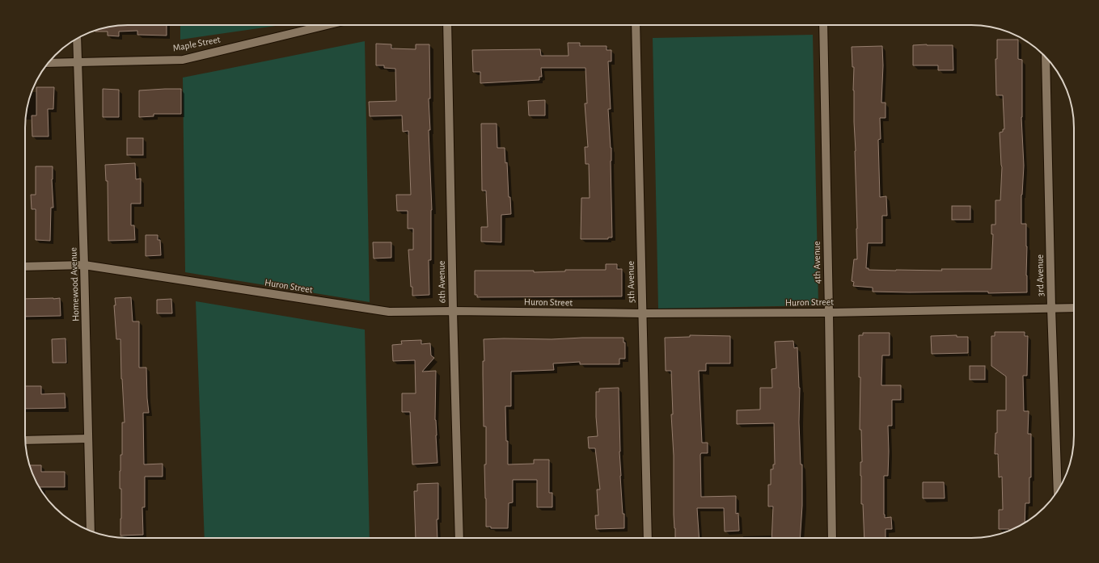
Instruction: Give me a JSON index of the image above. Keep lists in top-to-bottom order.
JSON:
{
  "streets": {
    "street": [
      "Maple Street",
      "4th Avenue",
      "3rd Avenue",
      "6th Avenue",
      "5th Avenue",
      "Homewood Avenue",
      "Huron Street"
    ]
  },
  "crossings": [
    ["Maple Street", "Homewood Avenue"],
    ["4th Avenue", "Huron Street"],
    ["3rd Avenue", "Huron Street"],
    ["6th Avenue", "Huron Street"],
    ["5th Avenue", "Huron Street"],
    ["Homewood Avenue", "Huron Street"]
  ]
}
